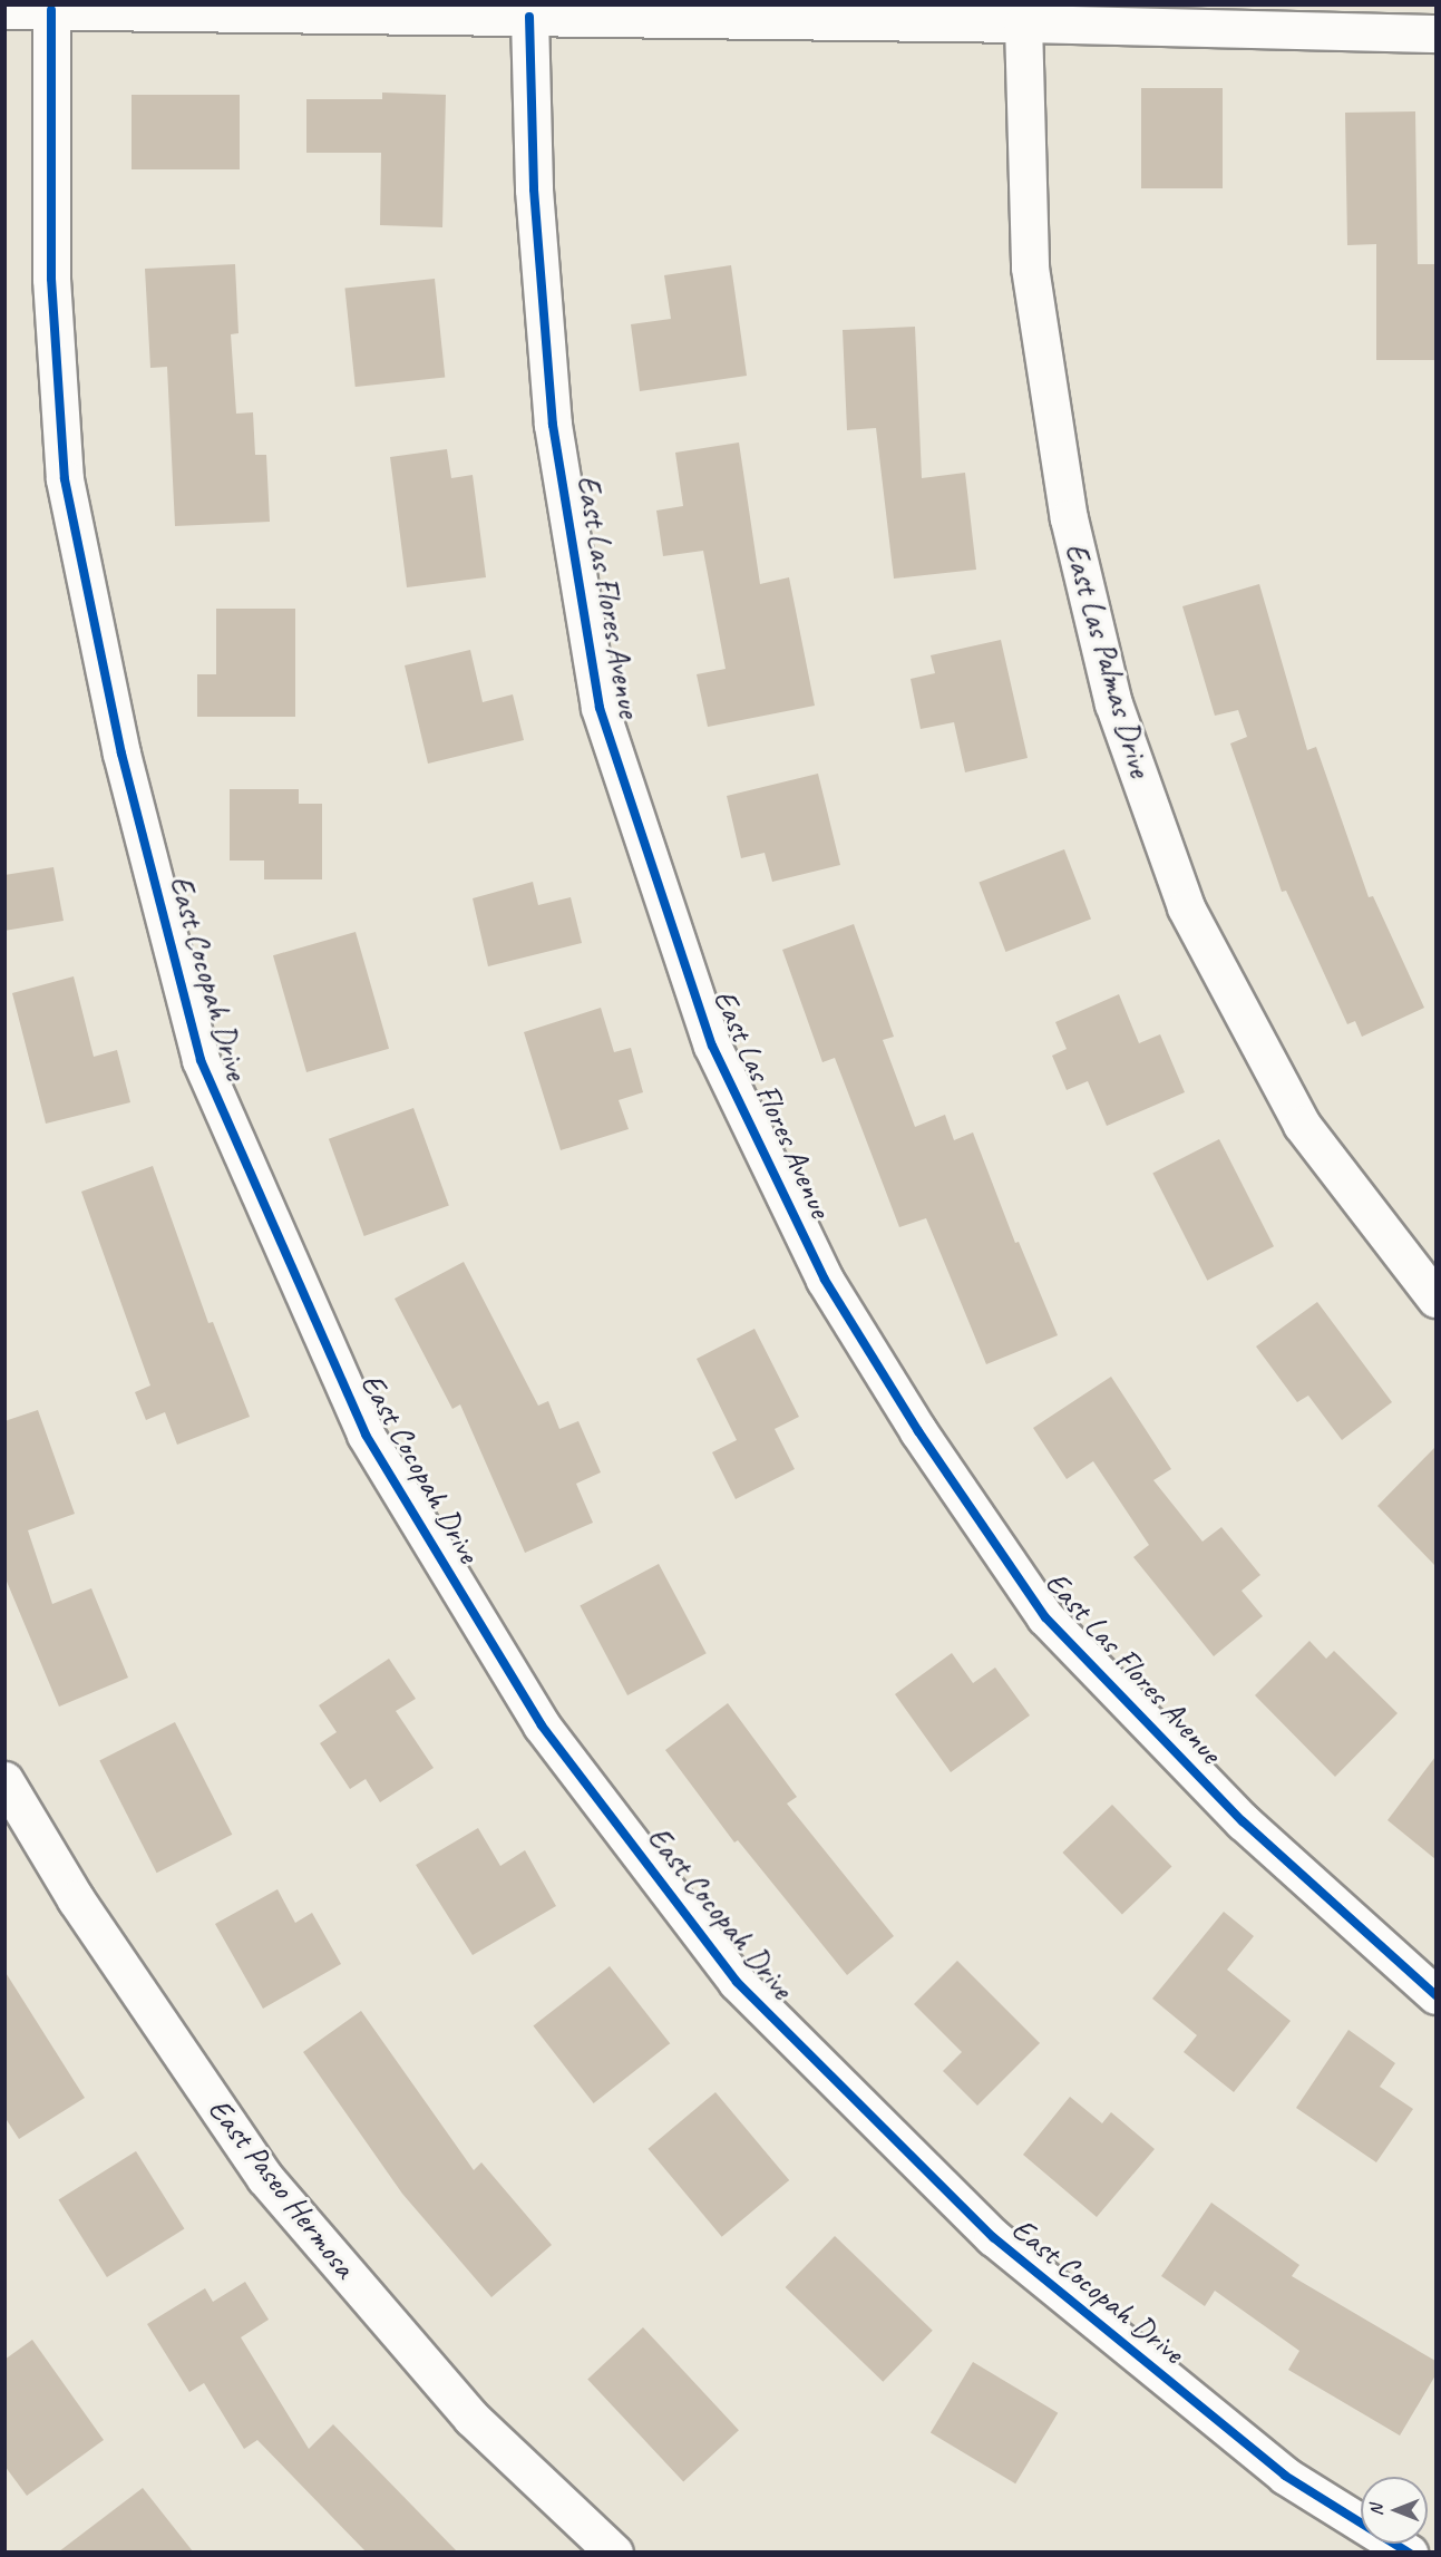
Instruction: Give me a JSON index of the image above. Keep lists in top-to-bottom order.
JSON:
{
  "streets": {
    "street": [
      "East Las Flores Avenue",
      "East Las Palmas Drive",
      "East Cocopah Drive",
      "East Paseo Hermosa"
    ]
  },
  "north": "left"
}
